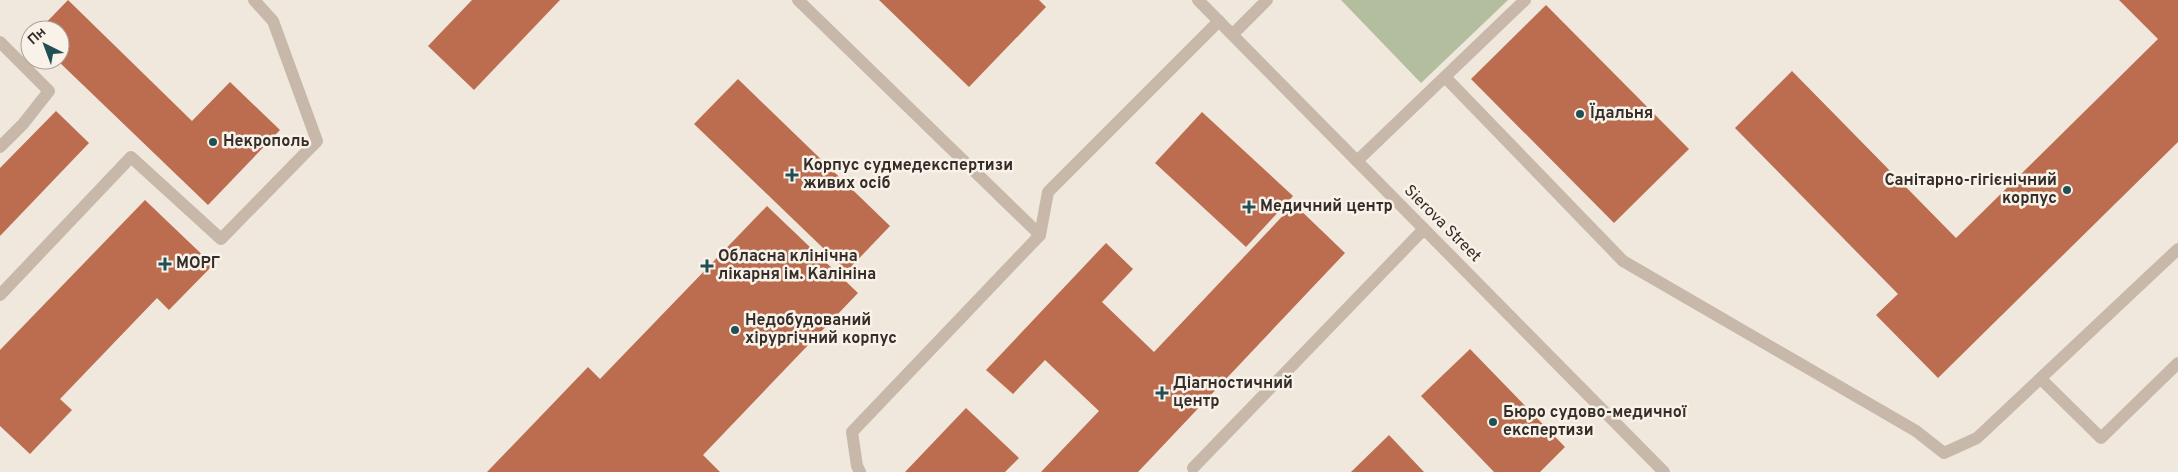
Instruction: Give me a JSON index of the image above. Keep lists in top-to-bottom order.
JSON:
{
  "streets": {
    "street": ["Sierova Street"]
  },
  "places": {
    "other": [
      "Їдальня",
      "Некрополь",
      "Санітарно-гігієнічний корпус",
      "Недобудований хірургічний корпус",
      "Бюро судово-медичної експертизи"
    ],
    "health": [
      "Корпус судмедекспертизи живих осіб",
      "Медичний центр",
      "МОРГ",
      "Обласна клінічна лікарня ім. Калініна",
      "Діагностичний центр"
    ]
  },
  "north": "top left"
}
